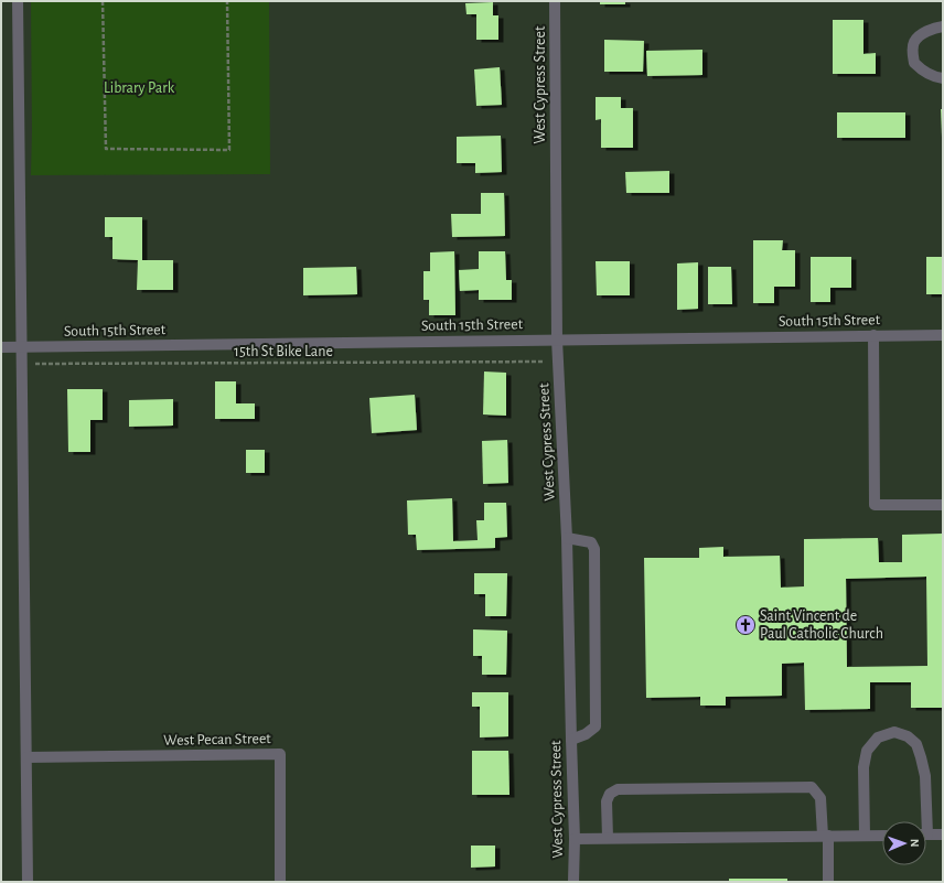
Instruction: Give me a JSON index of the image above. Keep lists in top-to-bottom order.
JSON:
{
  "streets": {
    "street": ["West Cypress Street", "South 15th Street", "West Pecan Street"],
    "path": ["15th St Bike Lane"]
  },
  "crossings": [
    ["West Cypress Street", "South 15th Street"],
    ["West Cypress Street", "15th St Bike Lane"]
  ],
  "parks": ["Library Park"],
  "places": {
    "church": ["Saint Vincent de Paul Catholic Church"]
  },
  "north": "right"
}
